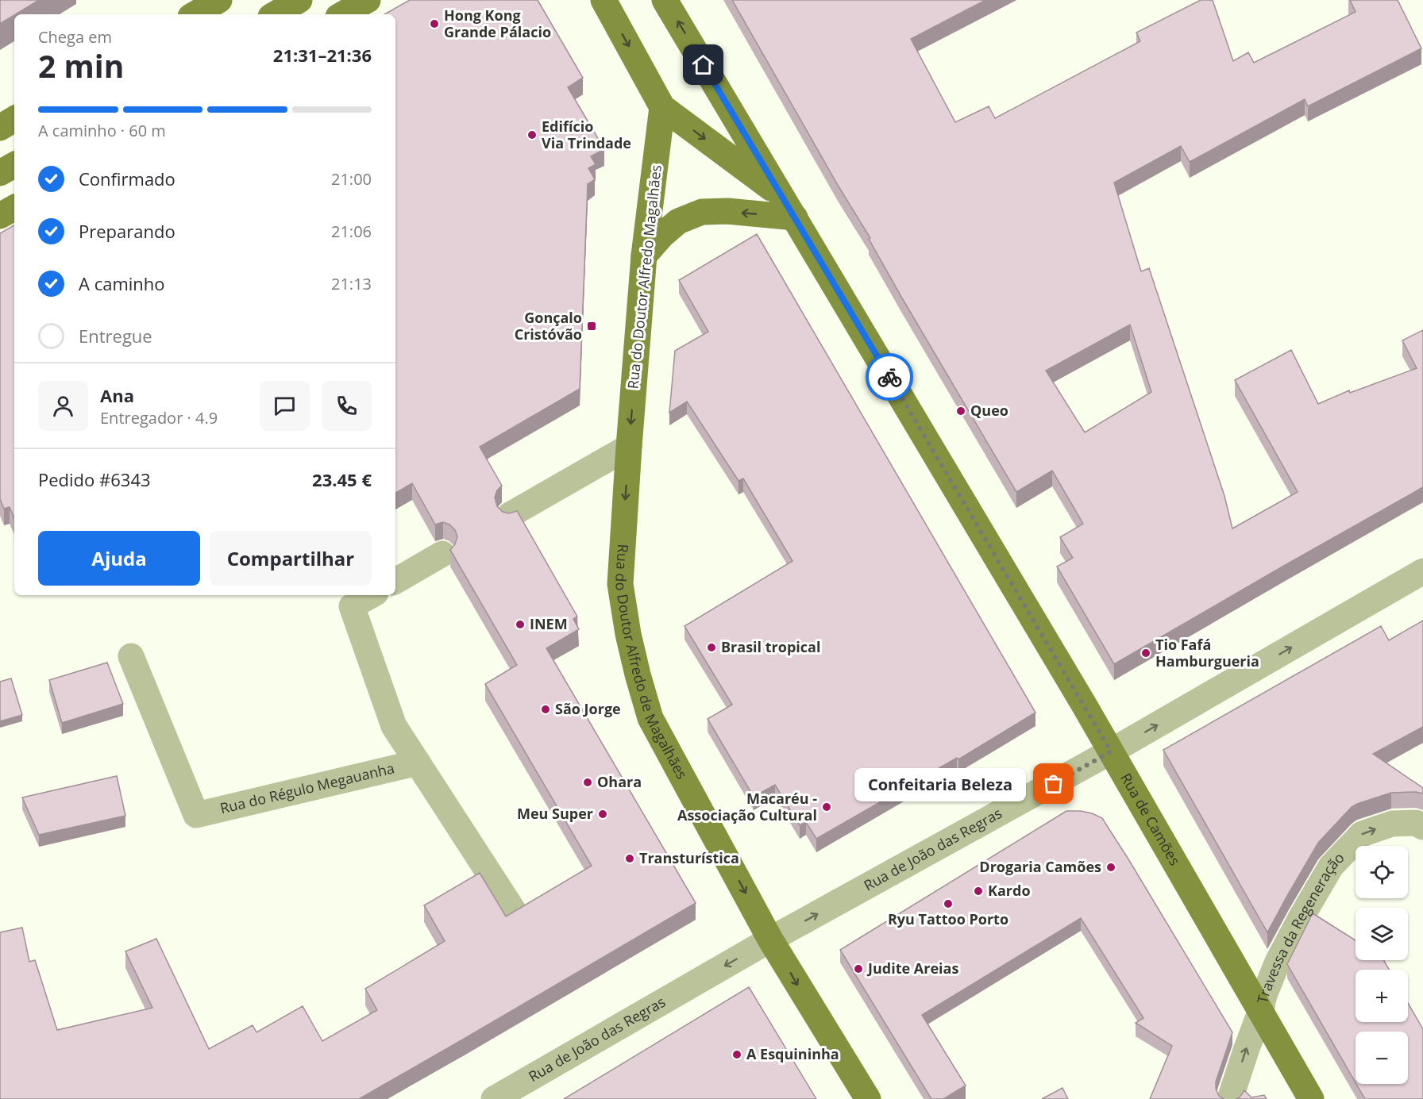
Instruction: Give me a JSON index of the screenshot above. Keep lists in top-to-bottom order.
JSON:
{
  "streets": {
    "main road": ["Rua do Doutor Alfredo Magalhães", "Rua do Doutor Alfredo de Magalhães", "Rua de Camões"],
    "street": ["Rua do Régulo Megauanha", "Rua de João das Regras", "Travessa da Regeneração"]
  },
  "crossings": [
    ["Rua do Doutor Alfredo Magalhães", "Rua do Doutor Alfredo de Magalhães"],
    ["Rua do Doutor Alfredo de Magalhães", "Rua de João das Regras"],
    ["Rua de Camões", "Rua de João das Regras"],
    ["Rua de Camões", "Travessa da Regeneração"]
  ],
  "one_way": ["Rua do Doutor Alfredo Magalhães", "Rua do Doutor Alfredo de Magalhães", "Travessa da Regeneração"],
  "places": {
    "other": [
      "Hong Kong Grande Pálacio",
      "Edifício Via Trindade",
      "Queo",
      "INEM",
      "Brasil tropical",
      "Tio Fafá Hamburgueria",
      "São Jorge",
      "Ohara",
      "Confeitaria Beleza",
      "Macaréu - Associação Cultural",
      "Meu Super",
      "Transturística",
      "Drogaria Camões",
      "Kardo",
      "Ryu Tattoo Porto",
      "Judite Areias",
      "A Esquininha"
    ],
    "transit": ["Gonçalo Cristóvão"]
  },
  "page": {
    "heading": ["2 min", "Chega em", "21:31–21:36"],
    "panel": [
      "Ana",
      "Entregador · 4.9",
      "Pedido #6343",
      "23.45 €"
    ],
    "bar": "A caminho · 60 m",
    "list": [
      ["Confirmado", "21:00"],
      ["Preparando", "21:06"],
      ["A caminho", "21:13"],
      "Entregue"
    ],
    "buttons": ["Ajuda", "Compartilhar"],
    "bubble": "Confeitaria Beleza",
    "map_buttons": ["+", "−"]
  }
}
